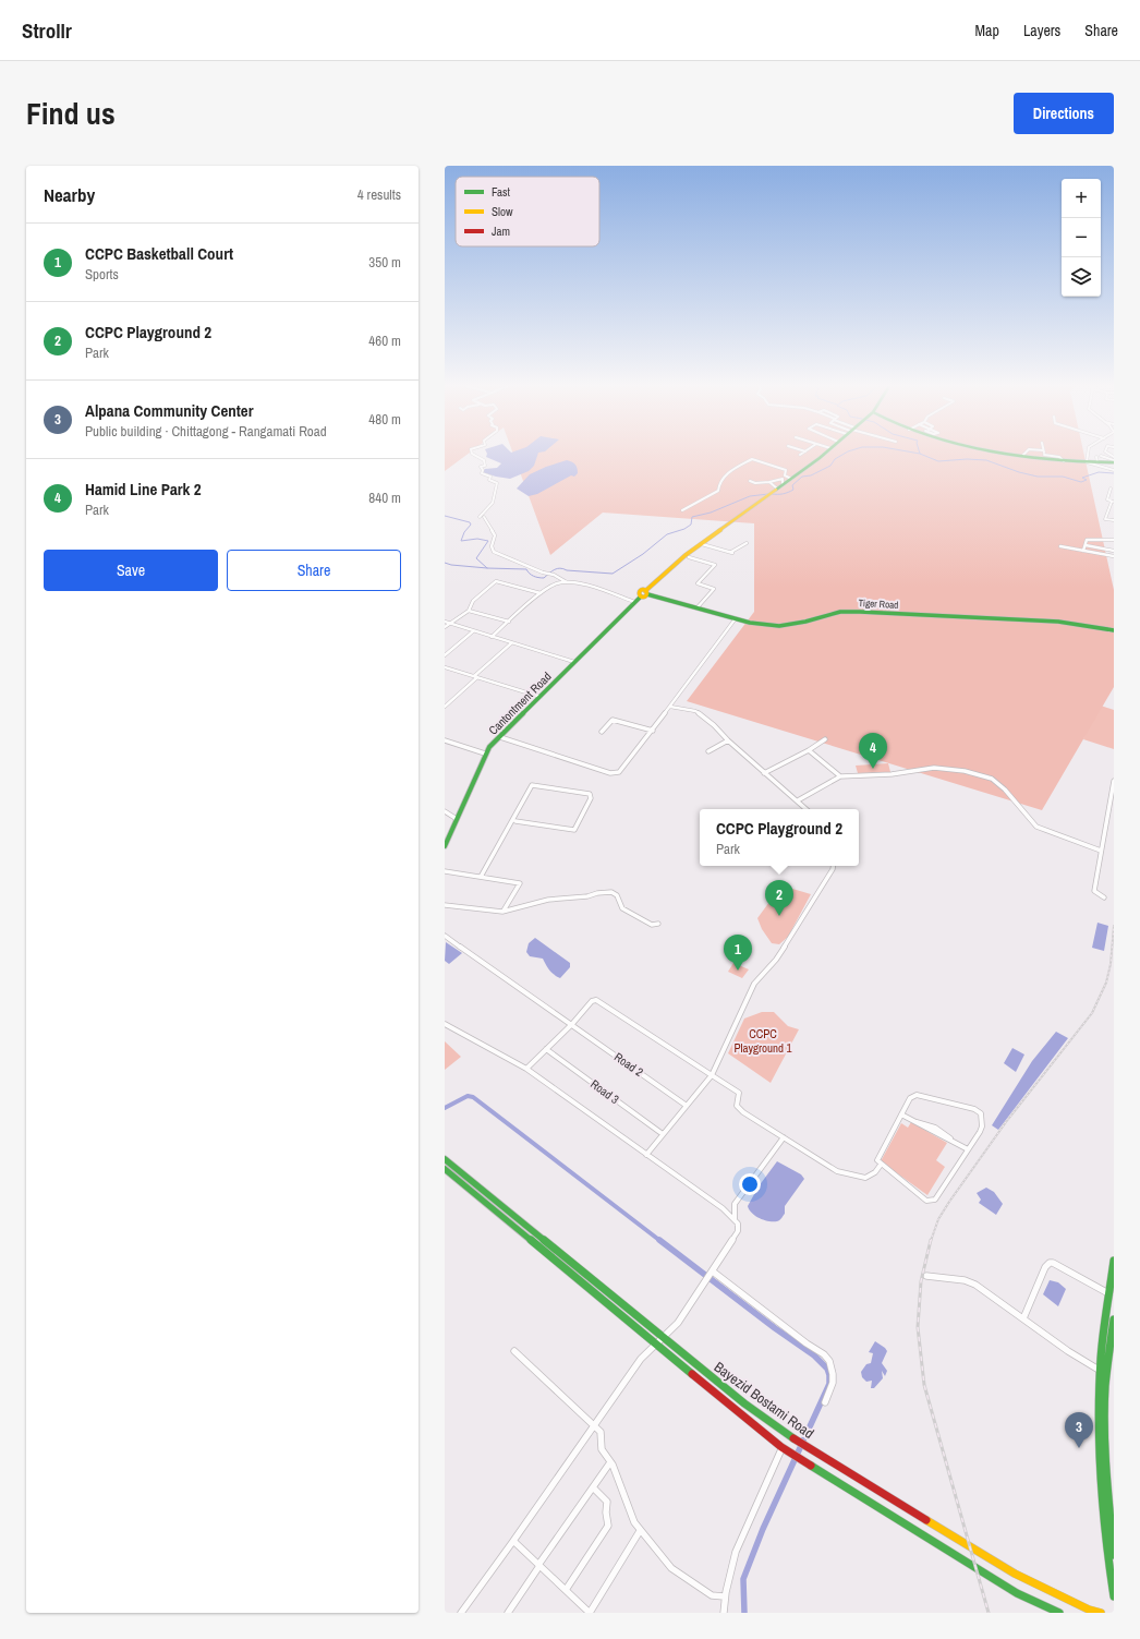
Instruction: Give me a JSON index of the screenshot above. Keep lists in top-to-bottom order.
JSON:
{
  "streets": {
    "main road": ["Tiger Road", "Cantontment Road", "Bayezid Bostami Road"],
    "street": ["Road 2", "Road 3"]
  },
  "crossings": [
    ["Tiger Road", "Cantontment Road"]
  ],
  "parks": ["CCPC Playground 1"],
  "legend": ["Fast", "Slow", "Jam"],
  "page": {
    "header": "Strollr",
    "nav": ["Map", "Layers", "Share"],
    "title": "Find us",
    "buttons": [
      "Directions",
      ["Save", "Share"]
    ],
    "heading": ["Nearby", "4 results"],
    "map_buttons": ["+", "−"],
    "list": [
      {
        "mark": "1",
        "name": "CCPC Basketball Court",
        "note": "Sports",
        "value": "350 m"
      },
      {
        "mark": "2",
        "name": "CCPC Playground 2",
        "note": "Park",
        "value": "460 m"
      },
      {
        "mark": "3",
        "name": "Alpana Community Center",
        "note": "Public building · Chittagong - Rangamati Road",
        "value": "480 m"
      },
      {
        "mark": "4",
        "name": "Hamid Line Park 2",
        "note": "Park",
        "value": "840 m"
      }
    ],
    "pins": [
      "4",
      "2",
      "1",
      "3"
    ],
    "popup": ["CCPC Playground 2", "Park"]
  }
}
